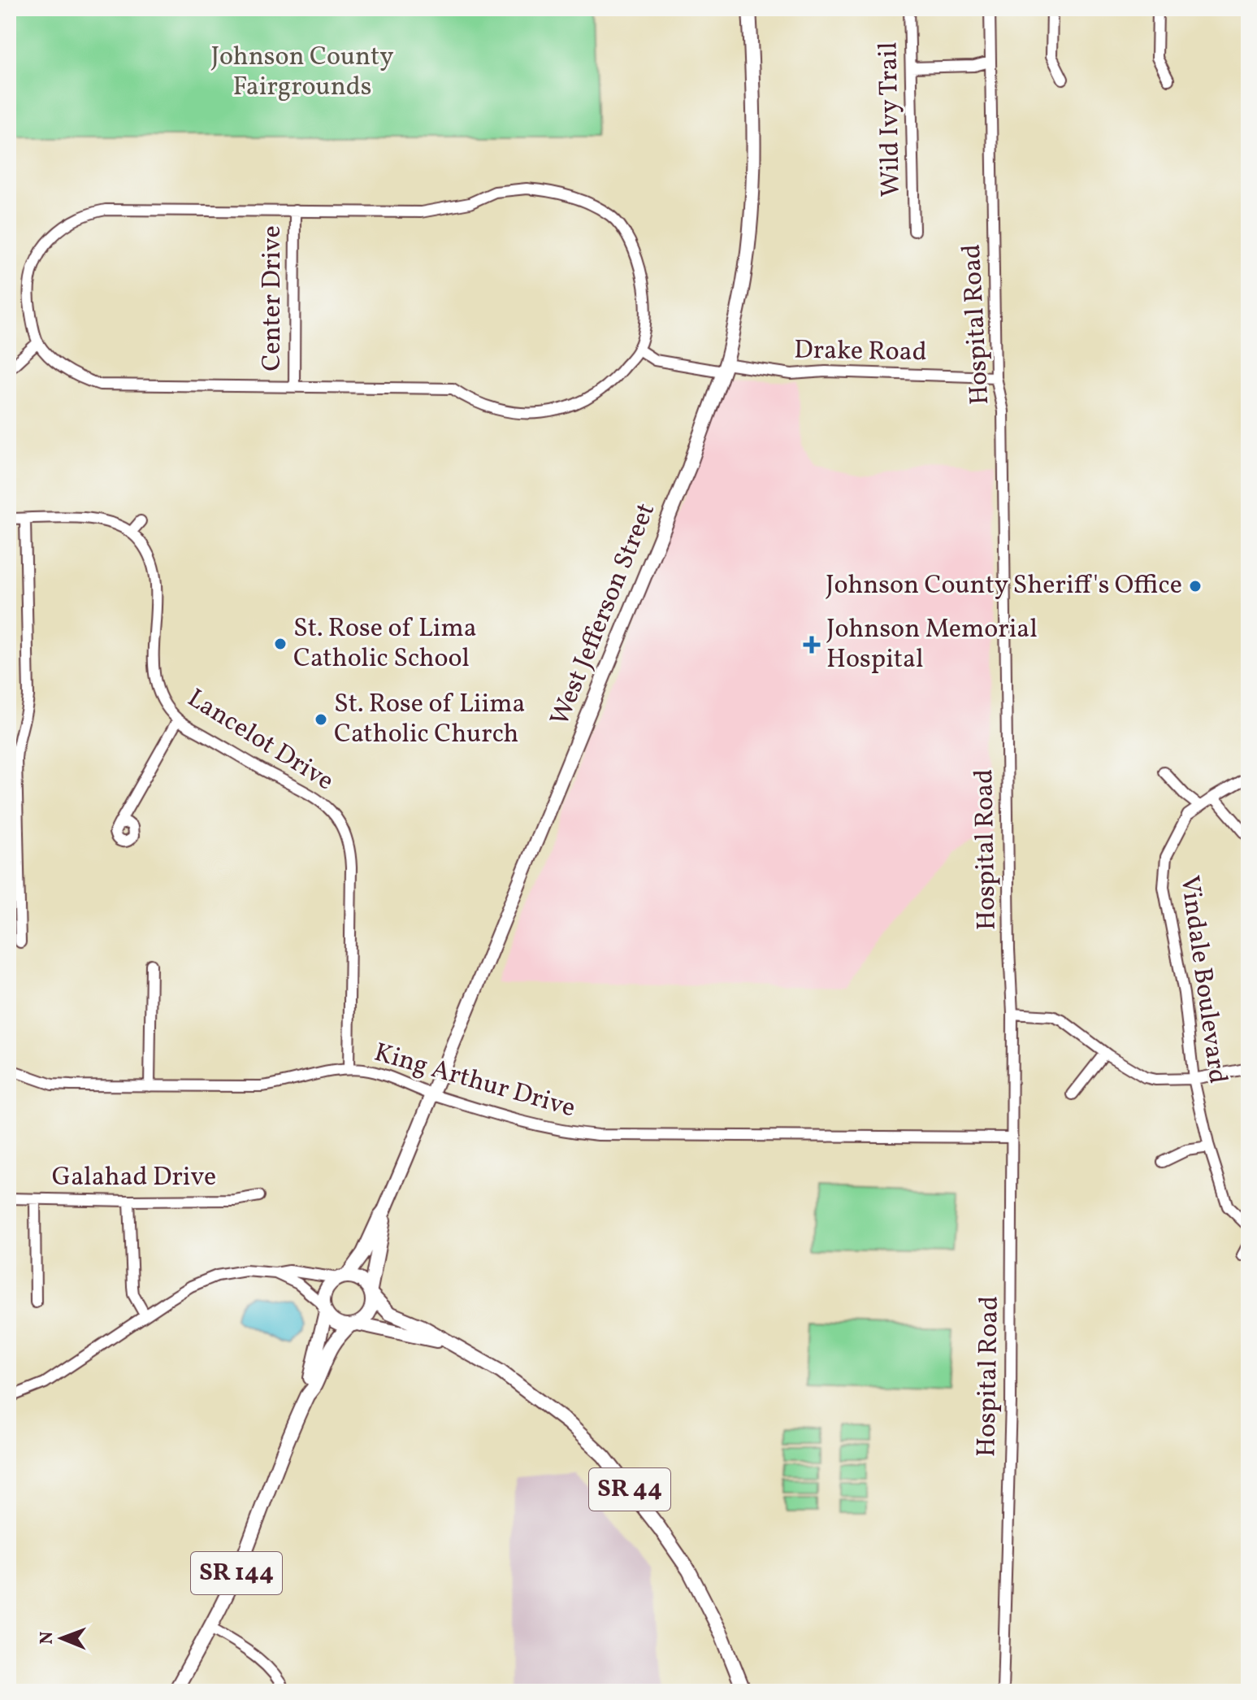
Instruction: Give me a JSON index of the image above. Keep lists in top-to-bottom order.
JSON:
{
  "streets": {
    "main road": ["West Jefferson Street", "SR 44", "SR 144"],
    "street": [
      "Wild Ivy Trail",
      "Center Drive",
      "Hospital Road",
      "Drake Road",
      "Lancelot Drive",
      "Vindale Boulevard",
      "King Arthur Drive",
      "Galahad Drive"
    ]
  },
  "crossings": [
    ["Hospital Road", "Drake Road"],
    ["Hospital Road", "King Arthur Drive"],
    ["Drake Road", "West Jefferson Street"],
    ["West Jefferson Street", "King Arthur Drive"],
    ["West Jefferson Street", "SR 44"],
    ["West Jefferson Street", "SR 144"],
    ["Lancelot Drive", "King Arthur Drive"],
    ["SR 44", "SR 144"]
  ],
  "parks": ["Johnson County Fairgrounds"],
  "places": {
    "other": ["Johnson County Sheriff's Office", "St. Rose of Lima Catholic School", "St. Rose of Liima Catholic Church"],
    "health": ["Johnson Memorial Hospital"]
  },
  "north": "left"
}
